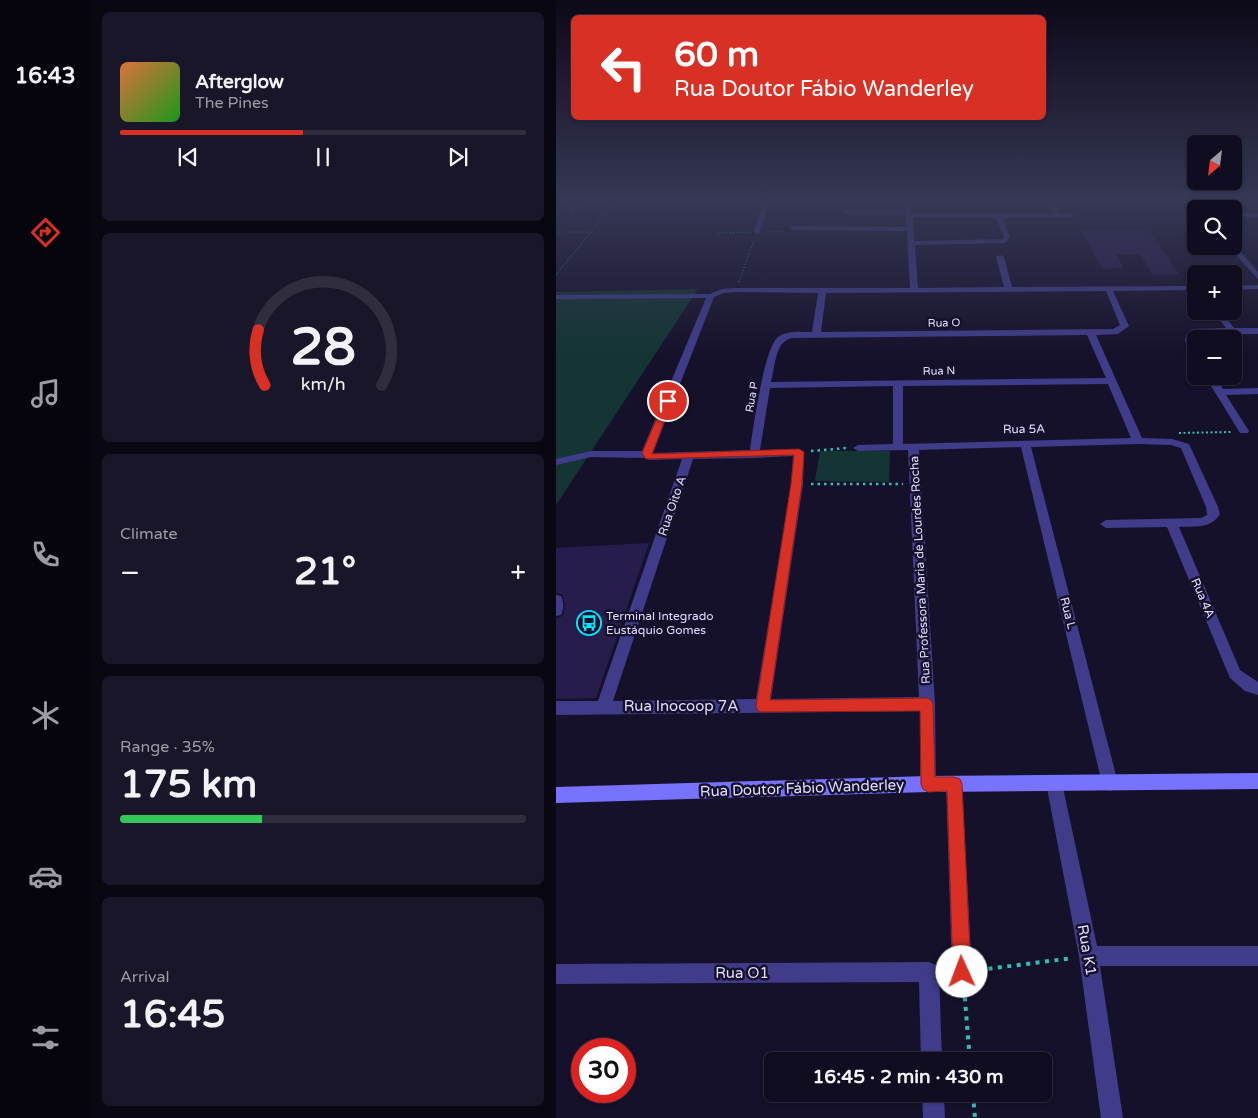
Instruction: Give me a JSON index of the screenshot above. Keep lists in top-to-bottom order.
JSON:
{
  "streets": {
    "street": [
      "Rua O",
      "Rua N",
      "Rua P",
      "Rua 5A",
      "Rua Oito A",
      "Rua Professora Maria de Lourdes Rocha",
      "Rua 4A",
      "Rua L",
      "Rua Inocoop 7A",
      "Rua Doutor Fábio Wanderley",
      "Rua K1",
      "Rua O1"
    ]
  },
  "crossings": [
    ["Rua O", "Rua P"],
    ["Rua N", "Rua P"],
    ["Rua 5A", "Rua Professora Maria de Lourdes Rocha"],
    ["Rua 5A", "Rua 4A"],
    ["Rua 5A", "Rua L"],
    ["Rua Oito A", "Rua Inocoop 7A"],
    ["Rua Professora Maria de Lourdes Rocha", "Rua Inocoop 7A"],
    ["Rua Professora Maria de Lourdes Rocha", "Rua Doutor Fábio Wanderley"],
    ["Rua L", "Rua Doutor Fábio Wanderley"],
    ["Rua Doutor Fábio Wanderley", "Rua K1"]
  ],
  "places": {
    "bus stop": ["Terminal Integrado Eustáquio Gomes"]
  },
  "north": "bottom left",
  "page": {
    "tabs": "16:43",
    "turn": ["60 m", "Rua Doutor Fábio Wanderley"],
    "song": ["Afterglow", "The Pines"],
    "map_buttons": ["+", "−"],
    "tile": [
      "Climate",
      ["Range · 35%", "175 km"],
      ["Arrival", "16:45"]
    ],
    "heat": ["−", "21°", "+"],
    "limit": "30",
    "trip": "16:45 · 2 min · 430 m",
    "gauge": ["28", "km/h"]
  }
}
